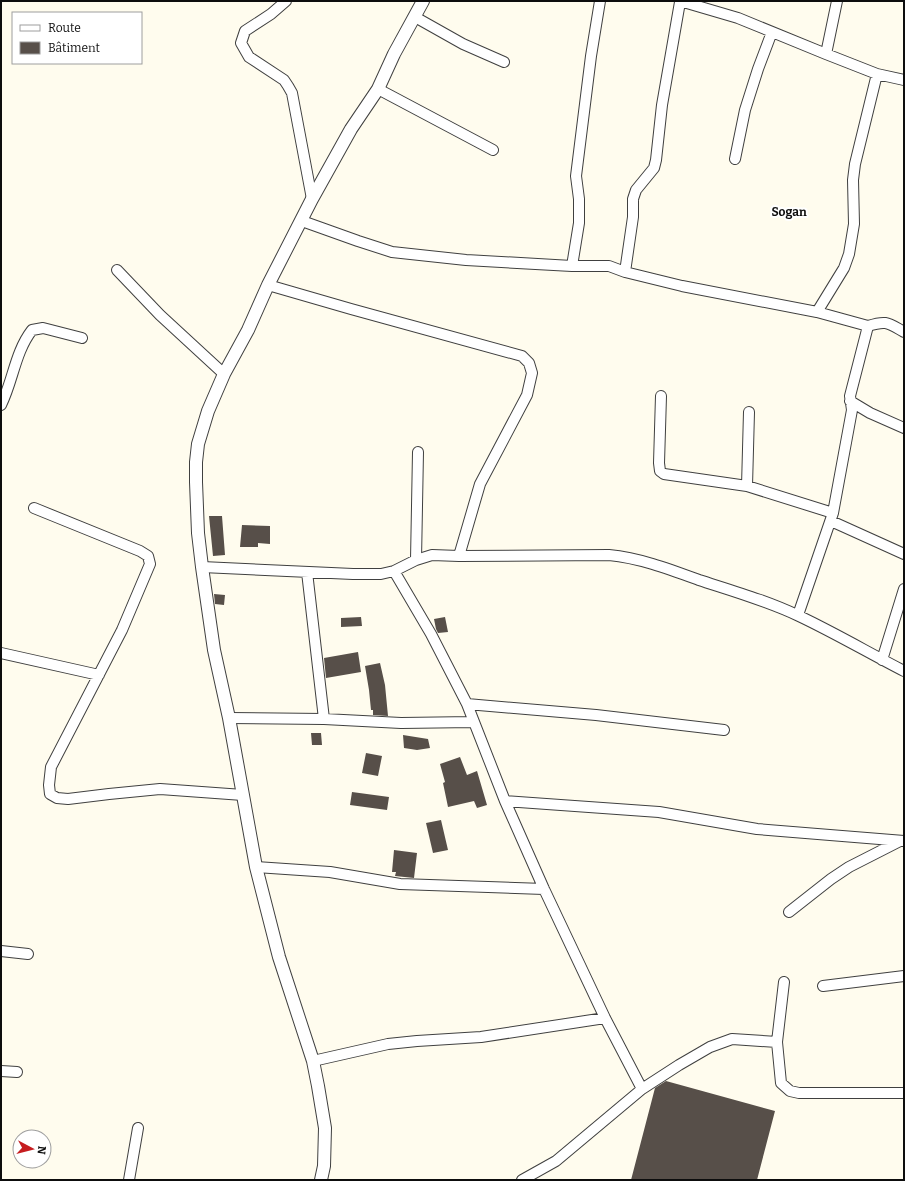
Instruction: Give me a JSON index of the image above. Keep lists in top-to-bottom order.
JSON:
{
  "districts": ["Sogan"],
  "legend": ["Route", "Bâtiment"],
  "north": "right"
}
